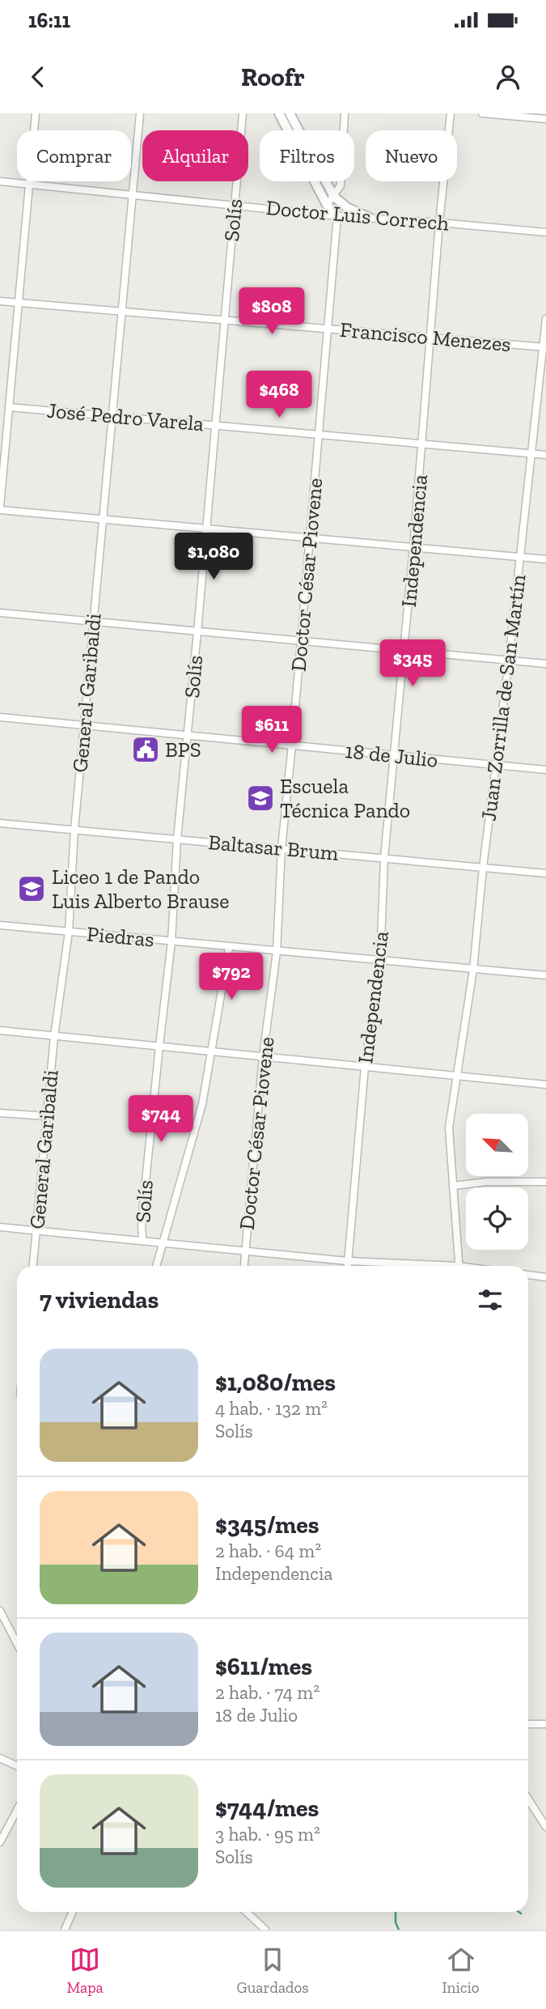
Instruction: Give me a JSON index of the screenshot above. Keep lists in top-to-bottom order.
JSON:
{
  "streets": {
    "street": [
      "Doctor Luis Correch",
      "Solís",
      "Francisco Menezes",
      "José Pedro Varela",
      "Independencia",
      "Doctor César Piovene",
      "General Garibaldi",
      "Juan Zorrilla de San Martín",
      "18 de Julio",
      "Baltasar Brum",
      "Piedras"
    ]
  },
  "crossings": [
    ["Doctor Luis Correch", "Solís"],
    ["Doctor Luis Correch", "Independencia"],
    ["Doctor Luis Correch", "Doctor César Piovene"],
    ["Doctor Luis Correch", "General Garibaldi"],
    ["Solís", "Francisco Menezes"],
    ["Solís", "José Pedro Varela"],
    ["Solís", "18 de Julio"],
    ["Solís", "Baltasar Brum"],
    ["Solís", "Piedras"],
    ["Francisco Menezes", "Independencia"],
    ["Francisco Menezes", "Doctor César Piovene"],
    ["Francisco Menezes", "General Garibaldi"],
    ["Francisco Menezes", "Juan Zorrilla de San Martín"],
    ["José Pedro Varela", "Independencia"],
    ["José Pedro Varela", "Doctor César Piovene"],
    ["José Pedro Varela", "General Garibaldi"],
    ["José Pedro Varela", "Juan Zorrilla de San Martín"],
    ["Independencia", "18 de Julio"],
    ["Independencia", "Baltasar Brum"],
    ["Independencia", "Piedras"],
    ["Doctor César Piovene", "18 de Julio"],
    ["Doctor César Piovene", "Baltasar Brum"],
    ["Doctor César Piovene", "Piedras"],
    ["General Garibaldi", "18 de Julio"],
    ["General Garibaldi", "Baltasar Brum"],
    ["General Garibaldi", "Piedras"],
    ["Juan Zorrilla de San Martín", "18 de Julio"],
    ["Juan Zorrilla de San Martín", "Baltasar Brum"],
    ["Juan Zorrilla de San Martín", "Piedras"]
  ],
  "places": {
    "public building": ["BPS"],
    "school or university": ["Escuela Técnica Pando", "Liceo 1 de Pando Luis Alberto Brause"]
  },
  "north": "top left",
  "page": {
    "status": "16:11",
    "header": "Roofr",
    "chip": [
      "Comprar",
      "Alquilar",
      "Filtros",
      "Nuevo"
    ],
    "price": [
      "$808",
      "$468",
      "$1,080",
      "$345",
      "$611",
      "$792",
      "$744"
    ],
    "heading": "7 viviendas",
    "list": [
      {
        "name": "$1,080/mes",
        "note": "4 hab. · 132 m² · Solís"
      },
      {
        "name": "$345/mes",
        "note": "2 hab. · 64 m² · Independencia"
      },
      {
        "name": "$611/mes",
        "note": "2 hab. · 74 m² · 18 de Julio"
      },
      {
        "name": "$744/mes",
        "note": "3 hab. · 95 m² · Solís"
      }
    ],
    "tabs": ["Mapa", "Guardados", "Inicio"]
  }
}
